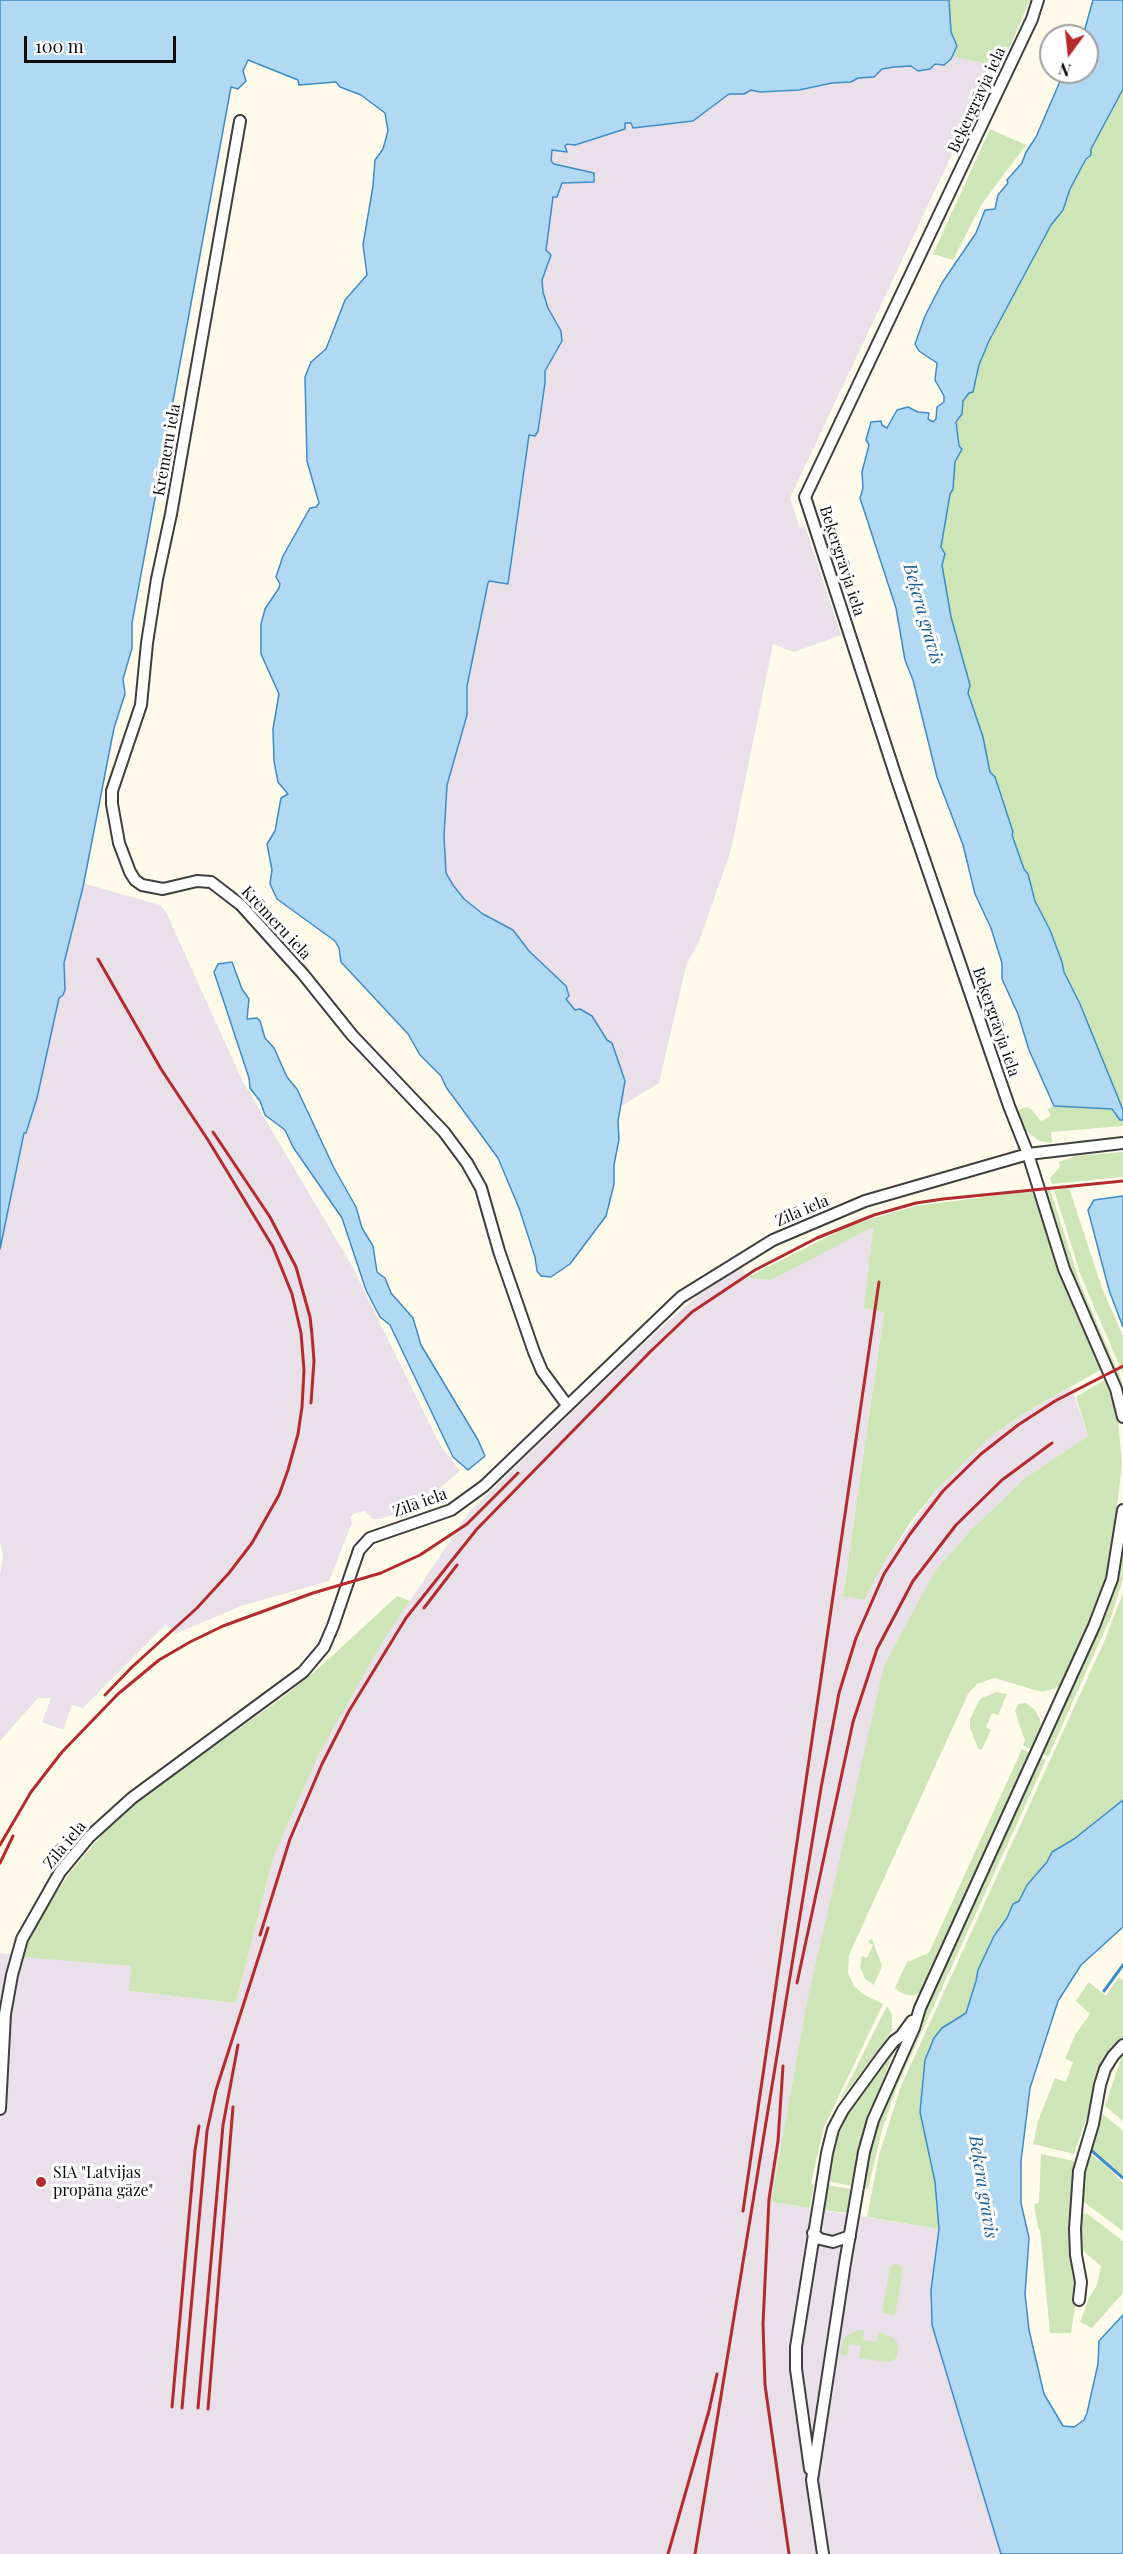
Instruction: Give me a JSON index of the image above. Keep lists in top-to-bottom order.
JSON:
{
  "streets": {
    "street": ["Beķergrāvja iela", "Krēmeru iela", "Zilā iela"]
  },
  "crossings": [
    ["Beķergrāvja iela", "Zilā iela"],
    ["Krēmeru iela", "Zilā iela"]
  ],
  "water": ["Beķera grāvis"],
  "places": ["SIA \"Latvijas propāna gāze\""],
  "scale_bar": "100 m",
  "north": "bottom"
}
